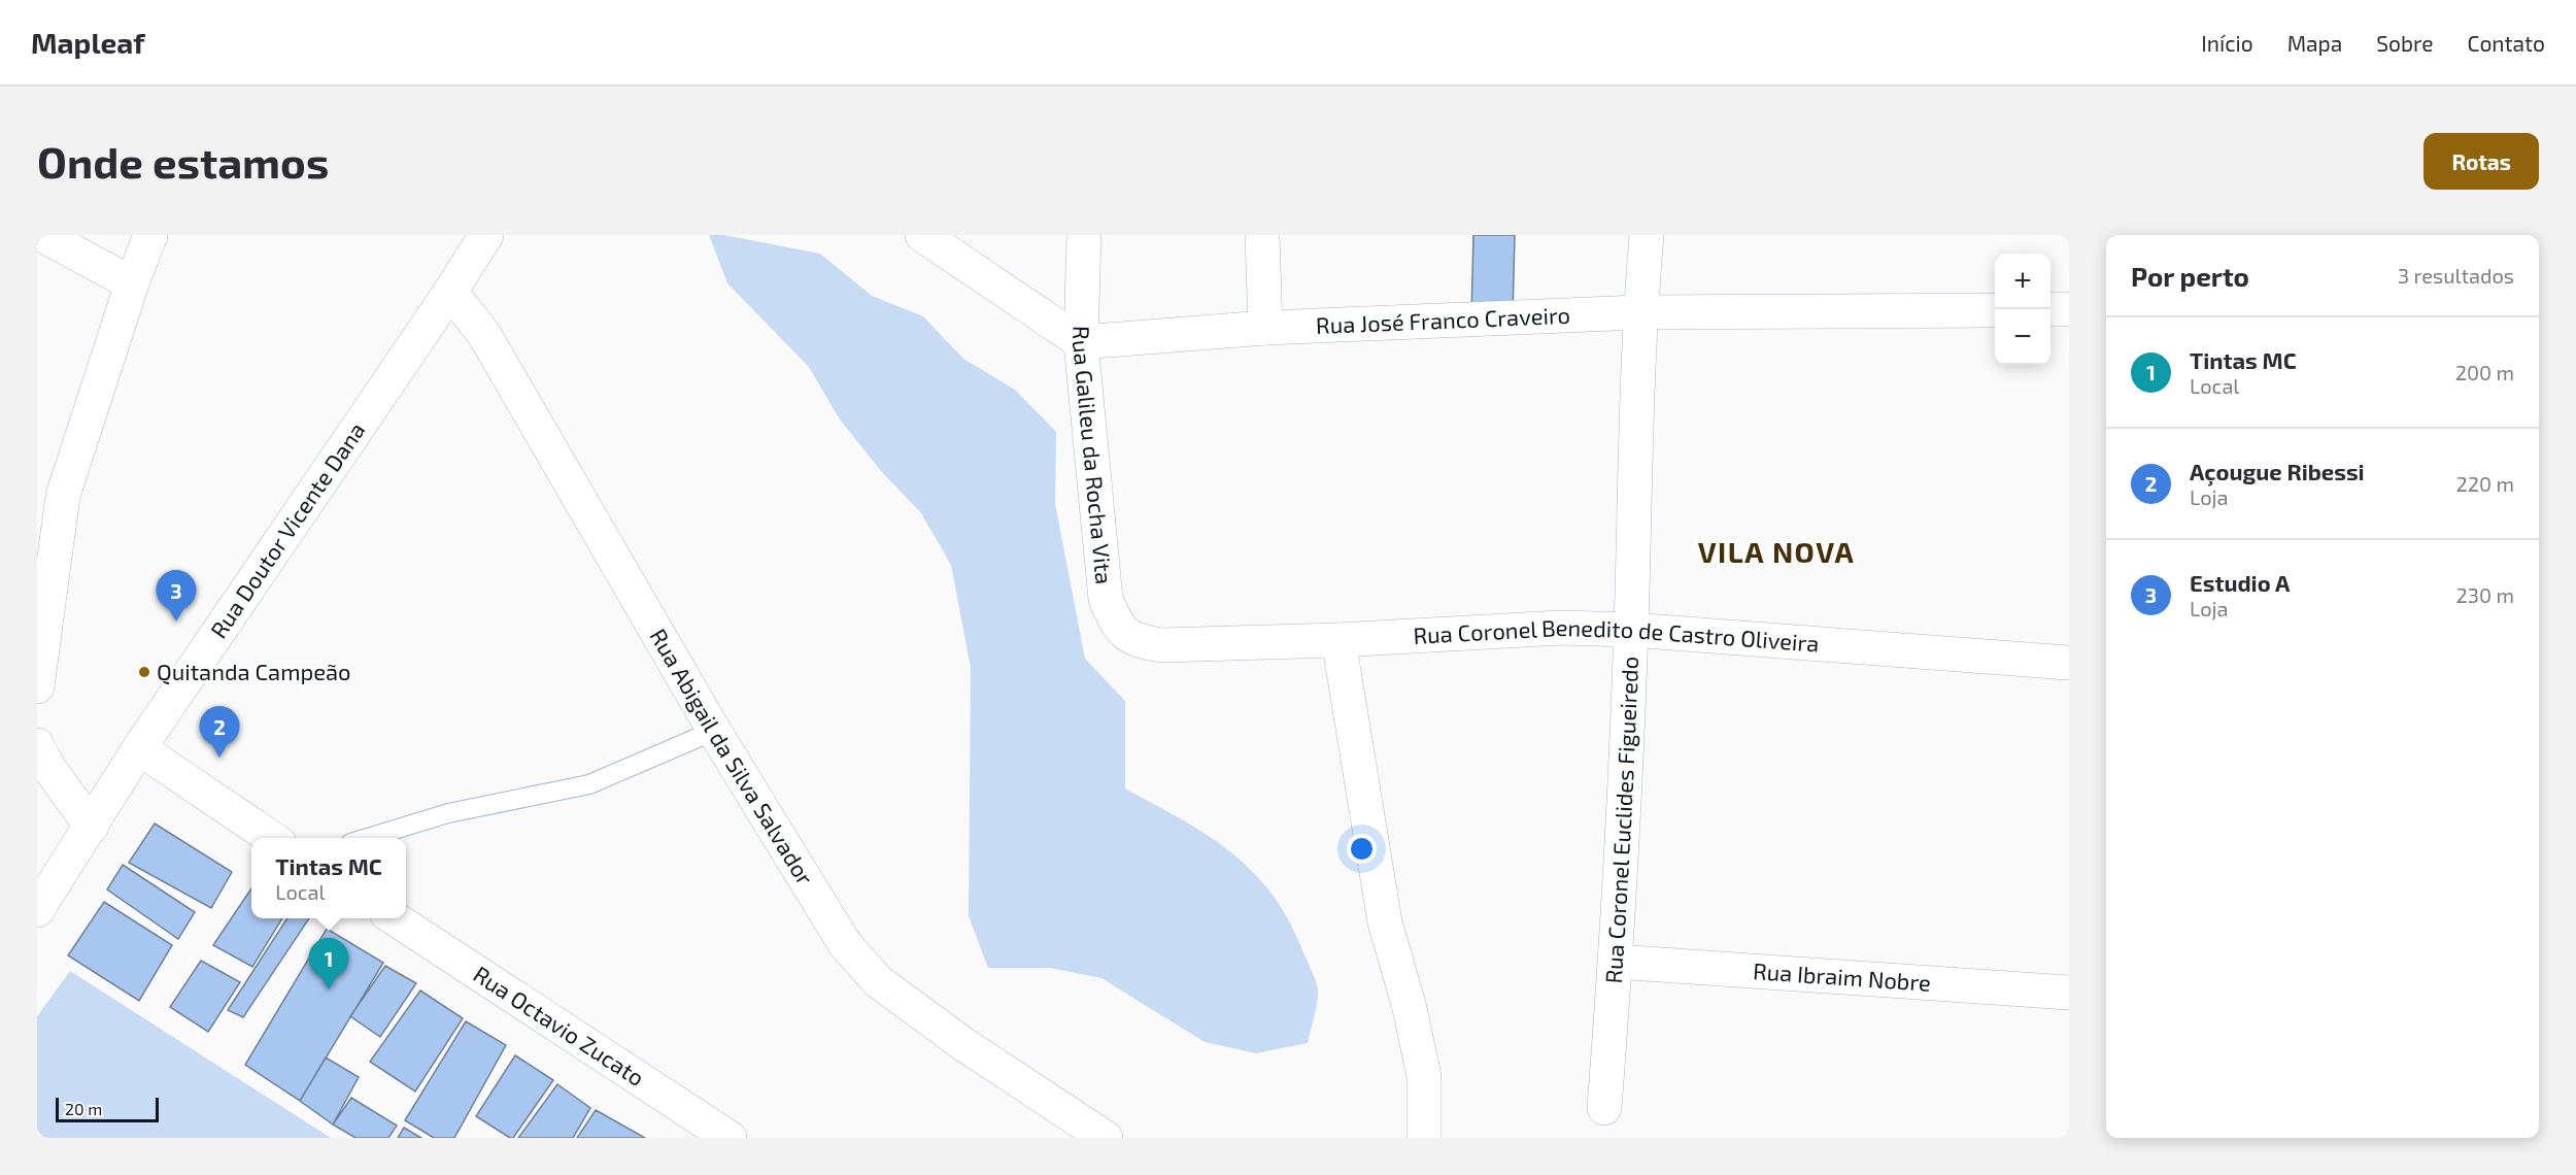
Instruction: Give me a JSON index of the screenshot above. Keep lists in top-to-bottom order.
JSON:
{
  "streets": {
    "street": [
      "Rua José Franco Craveiro",
      "Rua Galileu da Rocha Vita",
      "Rua Doutor Vicente Dana",
      "Rua Coronel Benedito de Castro Oliveira",
      "Rua Abigail da Silva Salvador",
      "Rua Coronel Euclides Figueiredo",
      "Rua Ibraim Nobre",
      "Rua Octavio Zucato"
    ]
  },
  "crossings": [
    ["Rua José Franco Craveiro", "Rua Galileu da Rocha Vita"],
    ["Rua José Franco Craveiro", "Rua Coronel Euclides Figueiredo"],
    ["Rua Galileu da Rocha Vita", "Rua Coronel Benedito de Castro Oliveira"],
    ["Rua Doutor Vicente Dana", "Rua Abigail da Silva Salvador"],
    ["Rua Coronel Benedito de Castro Oliveira", "Rua Coronel Euclides Figueiredo"],
    ["Rua Coronel Euclides Figueiredo", "Rua Ibraim Nobre"]
  ],
  "districts": ["VILA NOVA"],
  "places": ["Quitanda Campeão"],
  "scale_bar": "20 m",
  "page": {
    "header": "Mapleaf",
    "nav": [
      "Início",
      "Mapa",
      "Sobre",
      "Contato"
    ],
    "buttons": "Rotas",
    "title": "Onde estamos",
    "heading": ["Por perto", "3 resultados"],
    "map_buttons": ["+", "−"],
    "list": [
      {
        "mark": "1",
        "name": "Tintas MC",
        "note": "Local",
        "value": "200 m"
      },
      {
        "mark": "2",
        "name": "Açougue Ribessi",
        "note": "Loja",
        "value": "220 m"
      },
      {
        "mark": "3",
        "name": "Estudio A",
        "note": "Loja",
        "value": "230 m"
      }
    ],
    "pins": ["3", "2", "1"],
    "popup": ["Tintas MC", "Local"],
    "scale": "20 m"
  }
}
